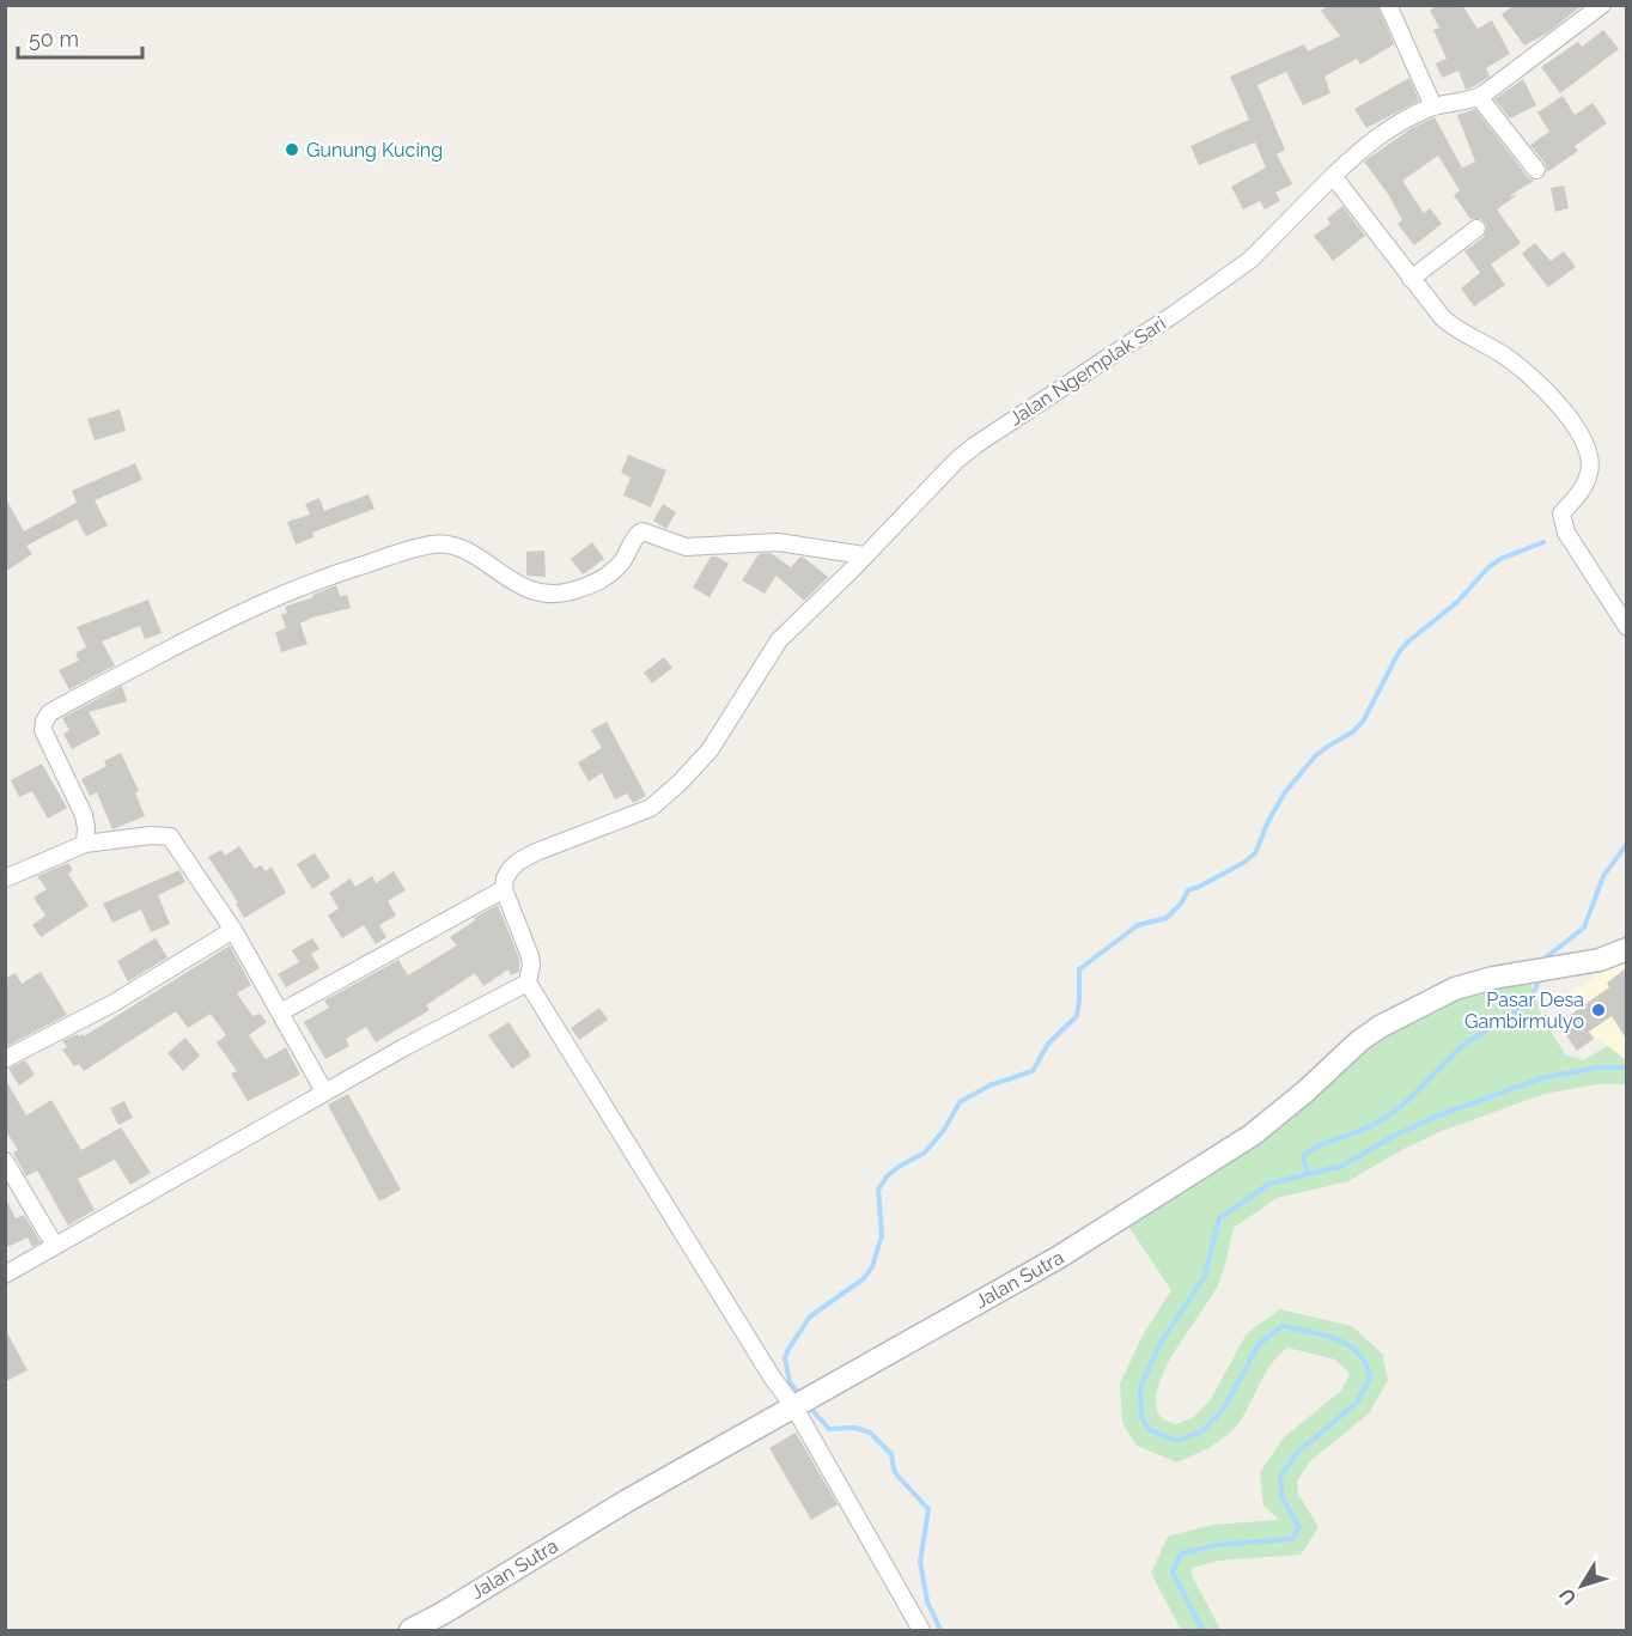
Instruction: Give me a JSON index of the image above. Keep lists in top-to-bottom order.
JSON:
{
  "streets": {
    "street": ["Jalan Ngemplak Sari", "Jalan Sutra"]
  },
  "places": ["Gunung Kucing", "Pasar Desa Gambirmulyo"],
  "scale_bar": "50 m",
  "north": "bottom left"
}
